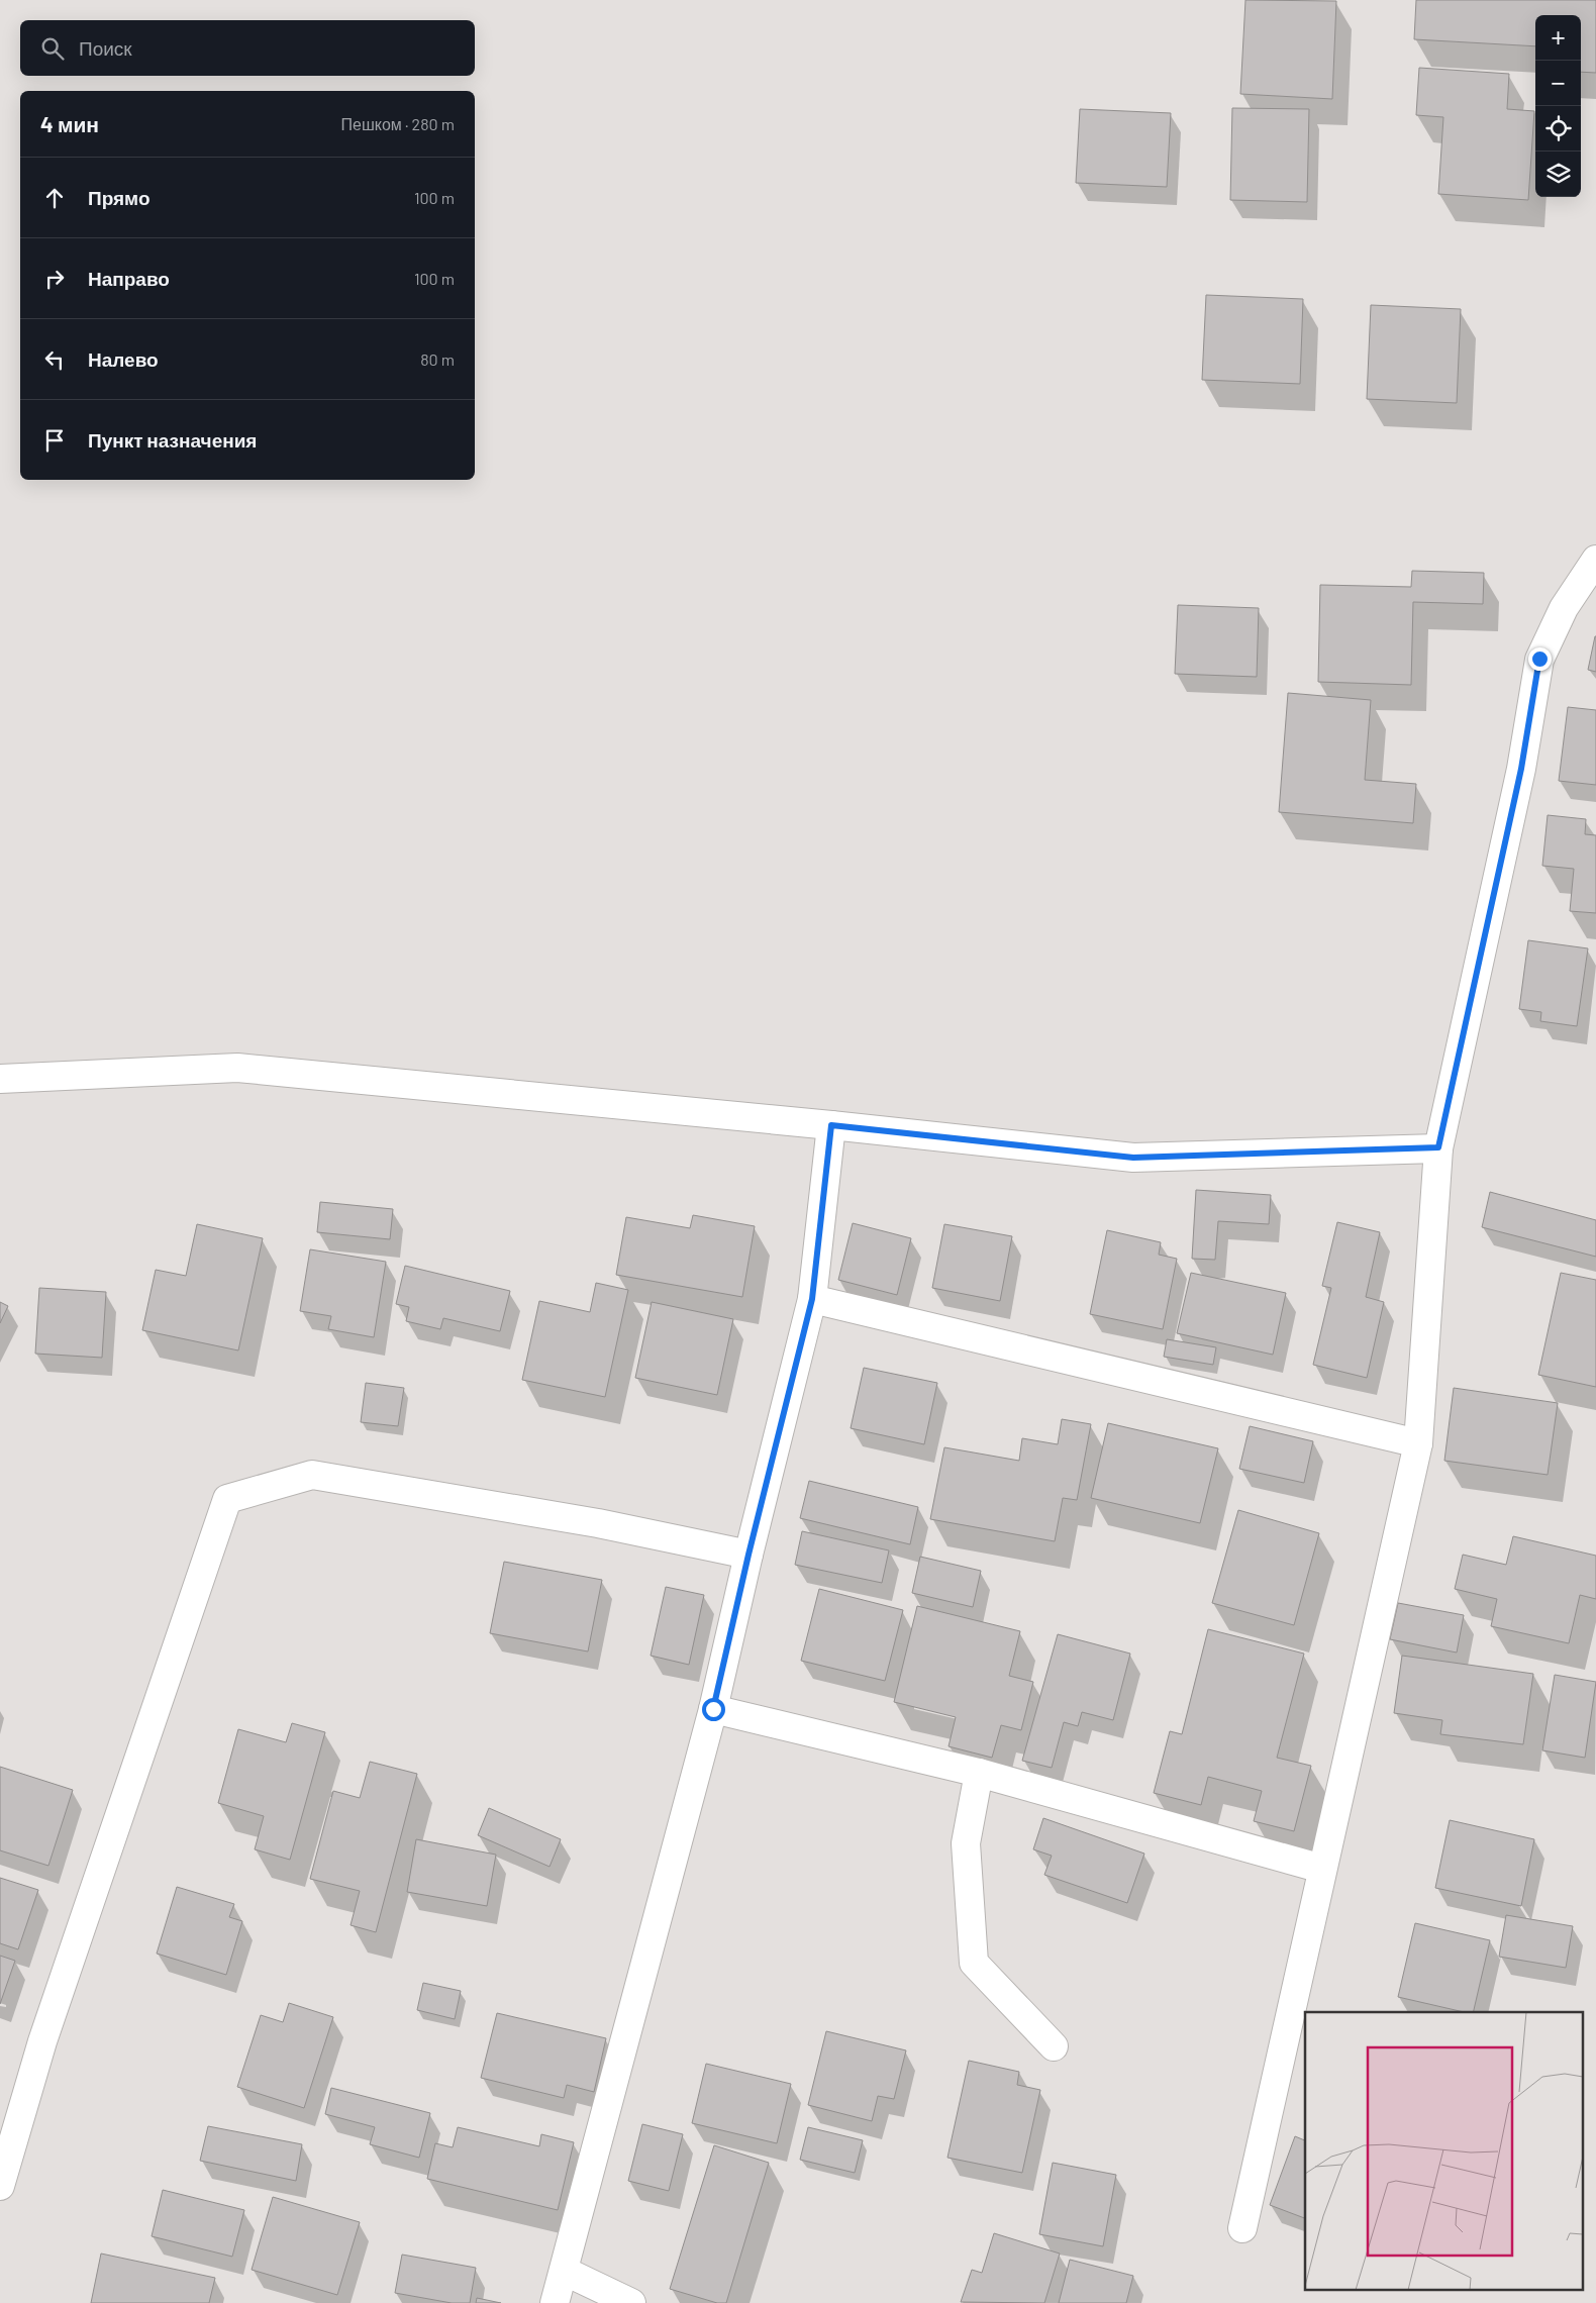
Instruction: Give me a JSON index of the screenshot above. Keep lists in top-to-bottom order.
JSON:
{
  "page": {
    "map_buttons": ["+", "−"],
    "search": "Поиск",
    "heading": ["4 мин", "Пешком · 280 m"],
    "list": [
      ["Прямо", "100 m"],
      ["Направо", "100 m"],
      ["Налево", "80 m"],
      "Пункт назначения"
    ]
  }
}
